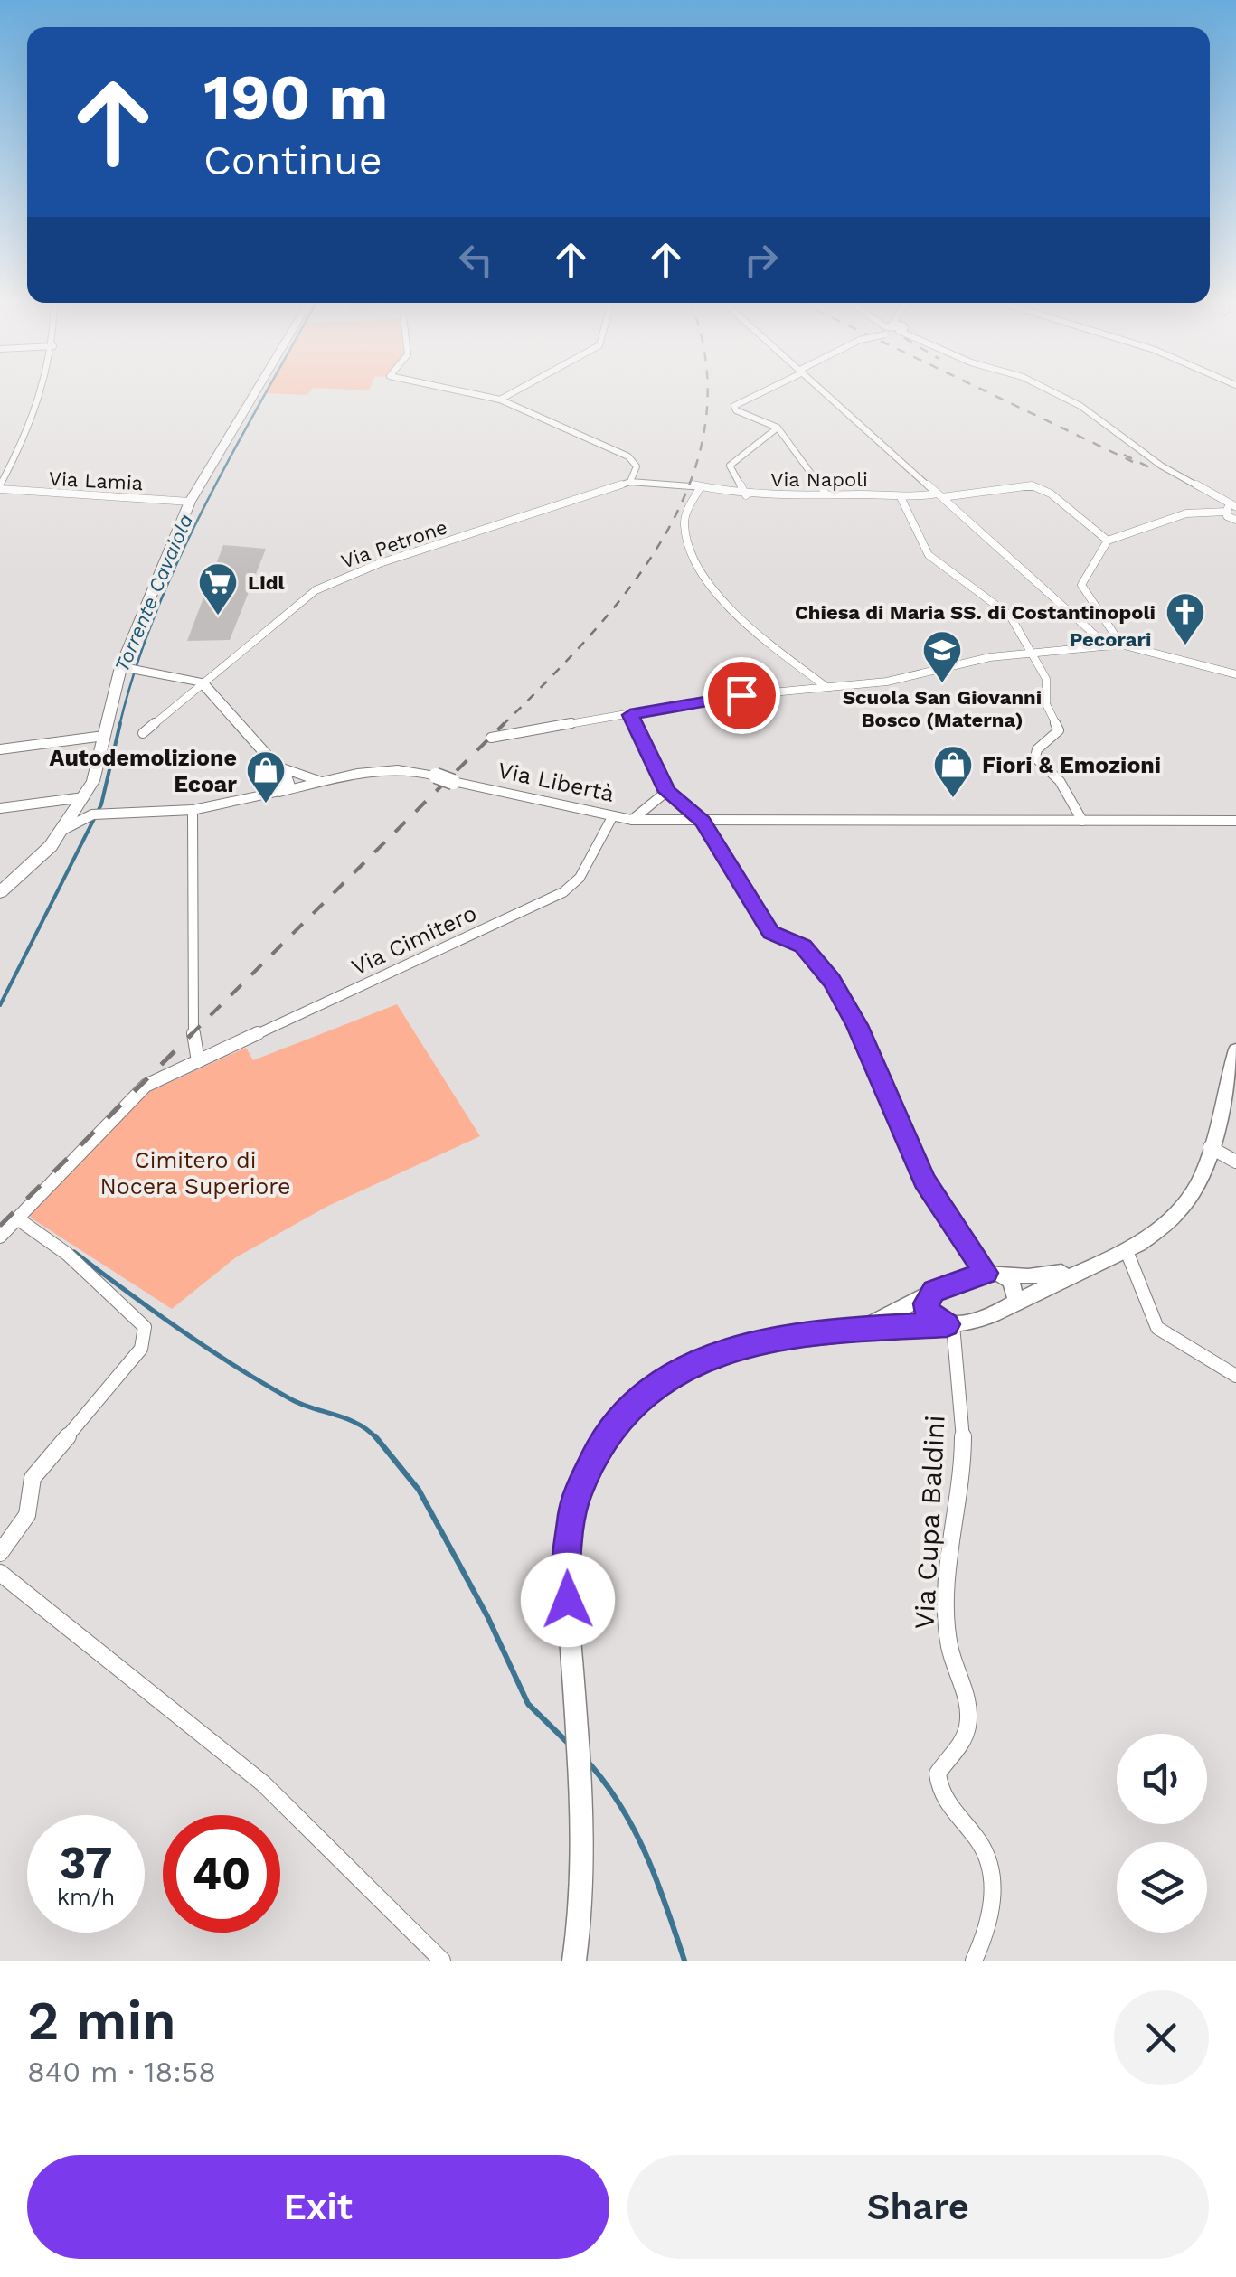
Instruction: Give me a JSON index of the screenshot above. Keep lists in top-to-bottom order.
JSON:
{
  "streets": {
    "main road": ["Via Libertà"],
    "street": [
      "Via Napoli",
      "Via Lamia",
      "Via Petrone",
      "Via Cimitero",
      "Via Cupa Baldini"
    ]
  },
  "crossings": [
    ["Via Napoli", "Via Petrone"],
    ["Via Libertà", "Via Cimitero"]
  ],
  "districts": ["Pecorari"],
  "water": ["Torrente Cavaiola"],
  "parks": ["Cimitero di Nocera Superiore"],
  "places": {
    "supermarket": ["Lidl"],
    "church": ["Chiesa di Maria SS. di Costantinopoli"],
    "school or university": ["Scuola San Giovanni Bosco (Materna)"],
    "shop": ["Fiori & Emozioni", "Autodemolizione Ecoar"]
  },
  "page": {
    "turn": ["190 m", "Continue"],
    "speed": "37 km/h",
    "limit": "40",
    "heading": ["2 min", "840 m · 18:58"],
    "buttons": ["Exit", "Share"]
  }
}
